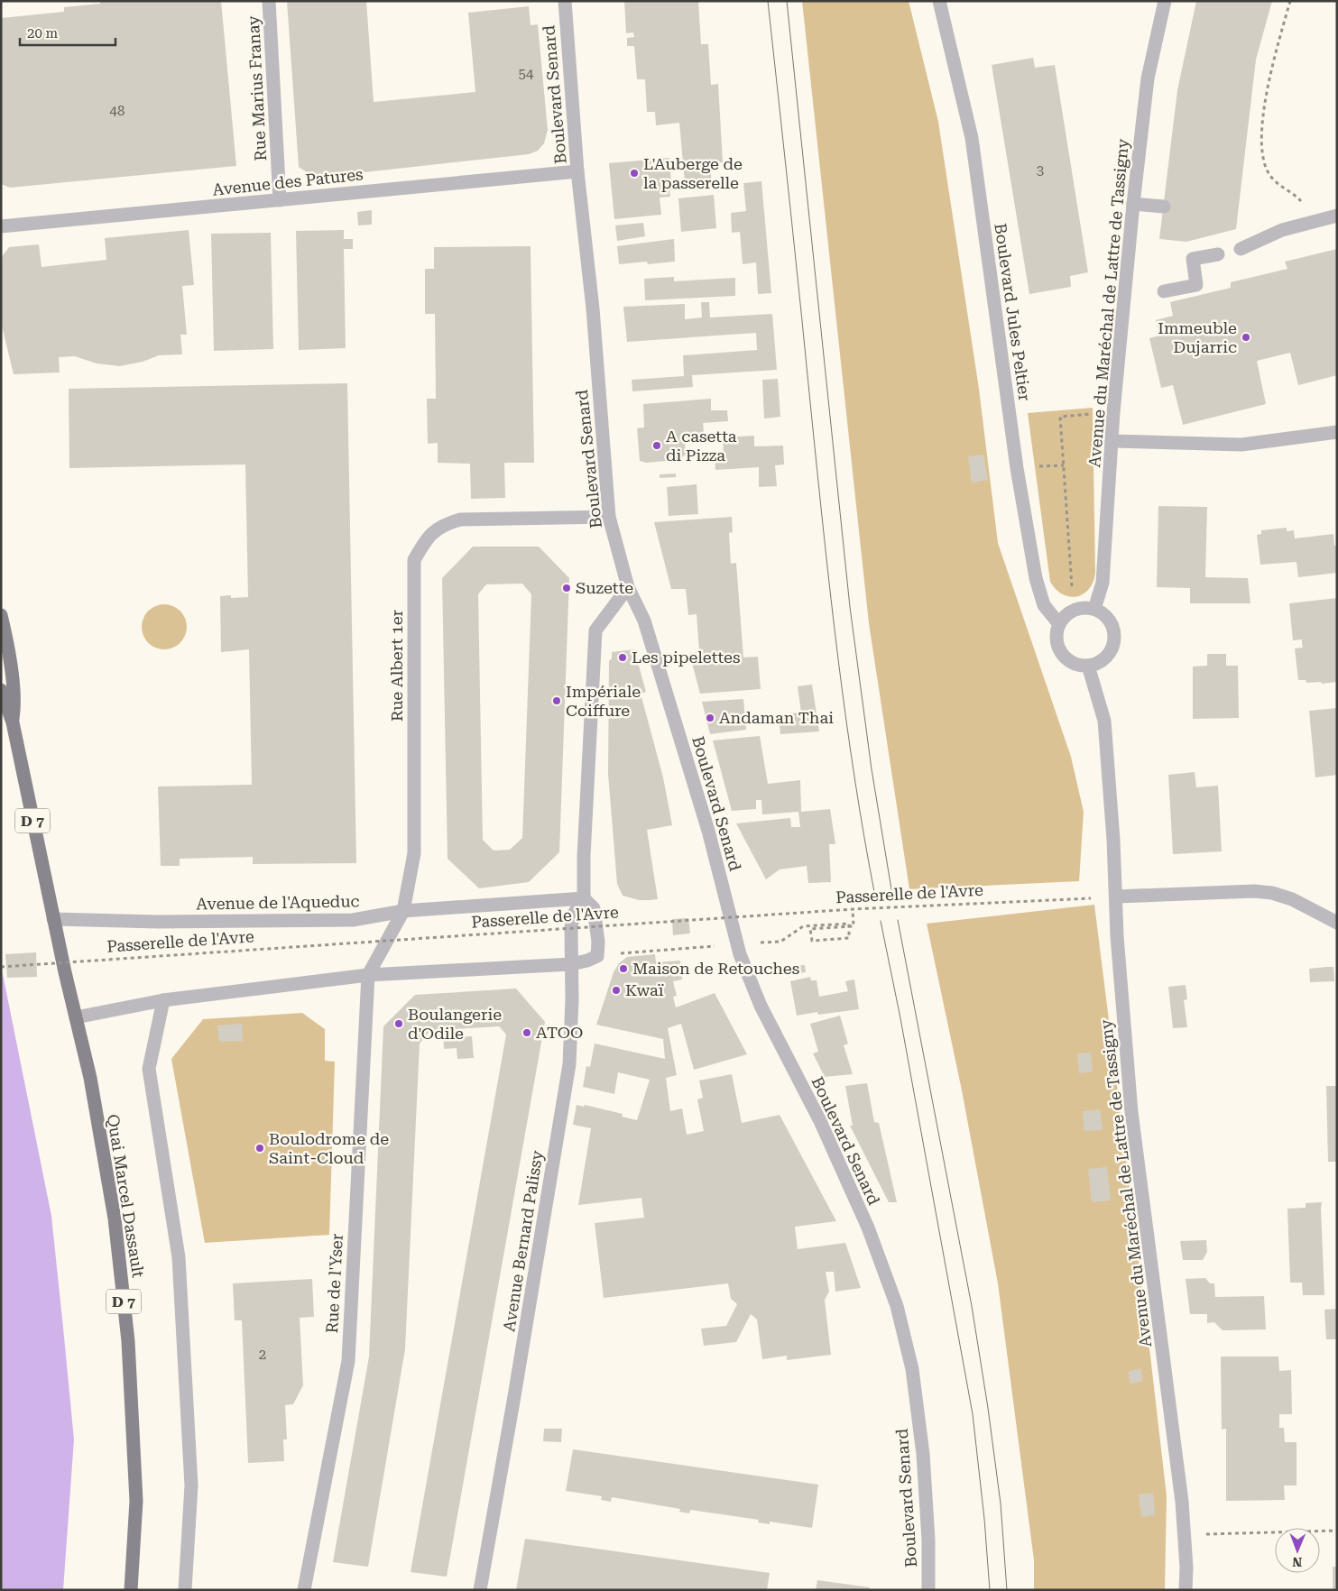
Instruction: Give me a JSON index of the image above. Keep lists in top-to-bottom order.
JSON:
{
  "streets": {
    "main road": ["D 7", "Quai Marcel Dassault"],
    "street": [
      "Rue Marius Franay",
      "Boulevard Senard",
      "Avenue des Patures",
      "Avenue du Maréchal de Lattre de Tassigny",
      "Boulevard Jules Peltier",
      "Rue Albert 1er",
      "Avenue de l'Aqueduc",
      "Avenue Bernard Palissy",
      "Rue de l'Yser"
    ],
    "path": ["Passerelle de l'Avre"]
  },
  "crossings": [
    ["Rue Marius Franay", "Avenue des Patures"],
    ["Boulevard Senard", "Avenue des Patures"],
    ["Boulevard Senard", "Rue Albert 1er"],
    ["Boulevard Senard", "Avenue Bernard Palissy"],
    ["Avenue du Maréchal de Lattre de Tassigny", "Boulevard Jules Peltier"],
    ["Rue Albert 1er", "Avenue de l'Aqueduc"],
    ["Rue Albert 1er", "Rue de l'Yser"],
    ["D 7", "Avenue de l'Aqueduc"],
    ["D 7", "Quai Marcel Dassault"],
    ["Avenue de l'Aqueduc", "Quai Marcel Dassault"],
    ["Avenue de l'Aqueduc", "Avenue Bernard Palissy"]
  ],
  "places": [
    "L'Auberge de la passerelle",
    "Immeuble Dujarric",
    "A casetta di Pizza",
    "Suzette",
    "Les pipelettes",
    "Impériale Coiffure",
    "Andaman Thai",
    "Maison de Retouches",
    "Kwaï",
    "Boulangerie d'Odile",
    "ATOO",
    "Boulodrome de Saint-Cloud"
  ],
  "house_numbers": [
    "54",
    "48",
    "3",
    "2"
  ],
  "scale_bar": "20 m",
  "north": "bottom"
}
